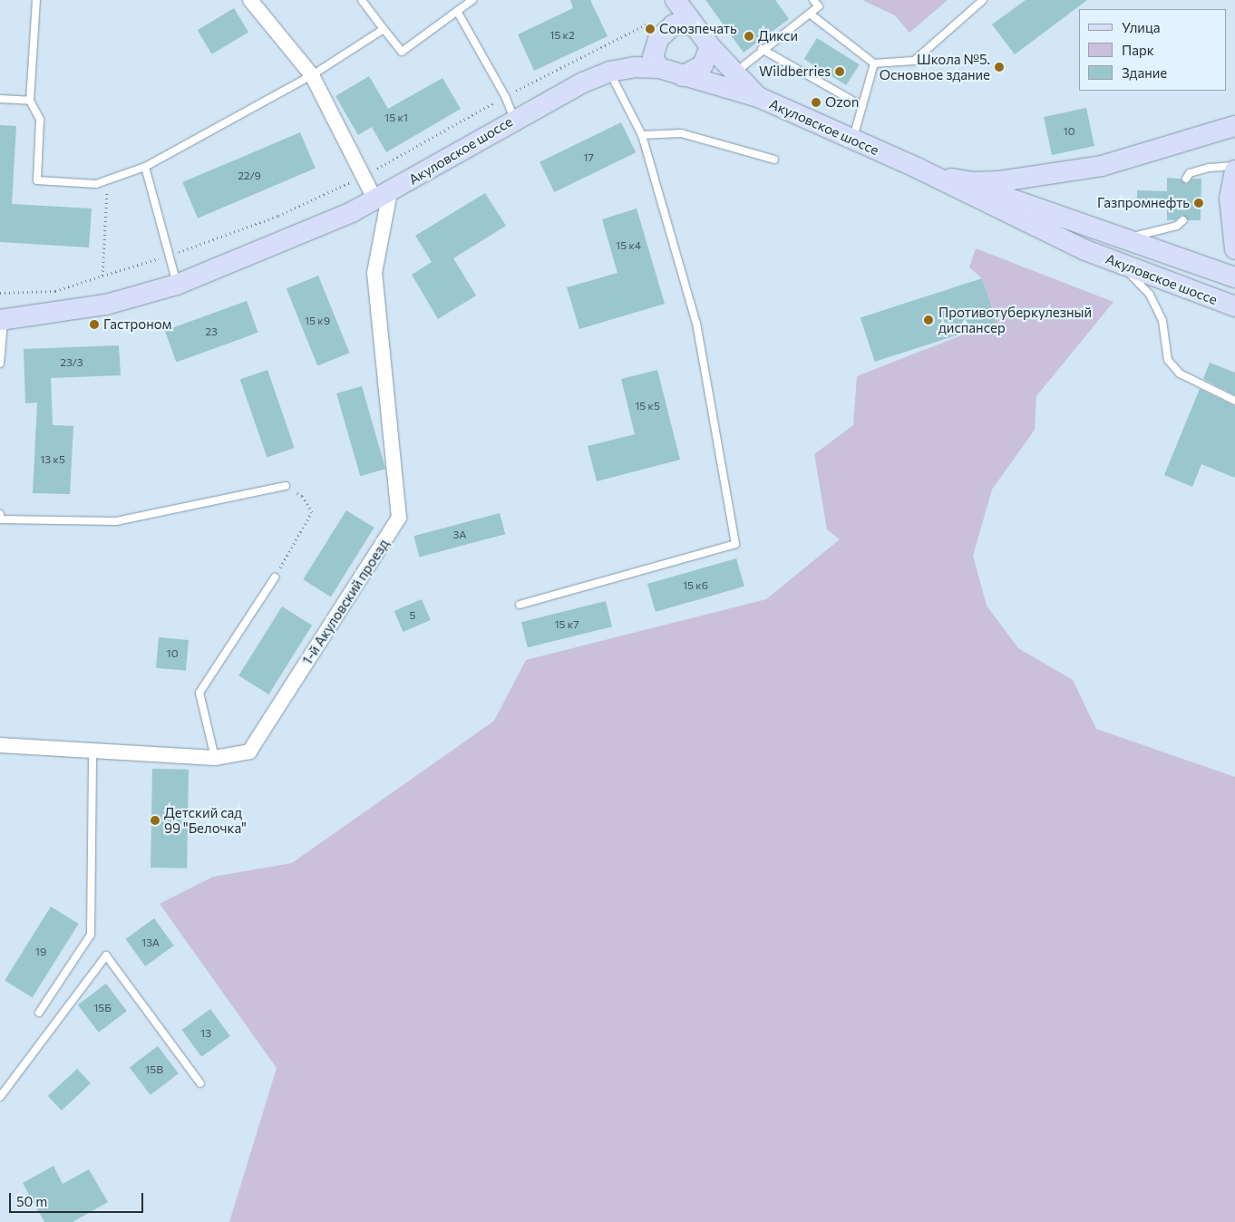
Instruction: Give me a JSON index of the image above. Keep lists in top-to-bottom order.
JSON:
{
  "streets": {
    "street": ["Акуловское шоссе", "1-й Акуловский проезд"]
  },
  "crossings": [
    ["Акуловское шоссе", "1-й Акуловский проезд"]
  ],
  "places": [
    "Союзпечать",
    "Дикси",
    "Школа №5. Основное здание",
    "Wildberries",
    "Ozon",
    "Газпромнефть",
    "Противотуберкулезный диспансер",
    "Гастроном",
    "Детский сад 99 \"Белочка\""
  ],
  "house_numbers": [
    "15 к2",
    "15 к1",
    "10",
    "17",
    "22/9",
    "15 к4",
    "15 к9",
    "23",
    "23/3",
    "15 к5",
    "13 к5",
    "3А",
    "15 к6",
    "5",
    "15 к7",
    "10",
    "13А",
    "19",
    "15Б",
    "13",
    "15В"
  ],
  "legend": ["Улица", "Парк", "Здание"],
  "scale_bar": "50 m"
}
